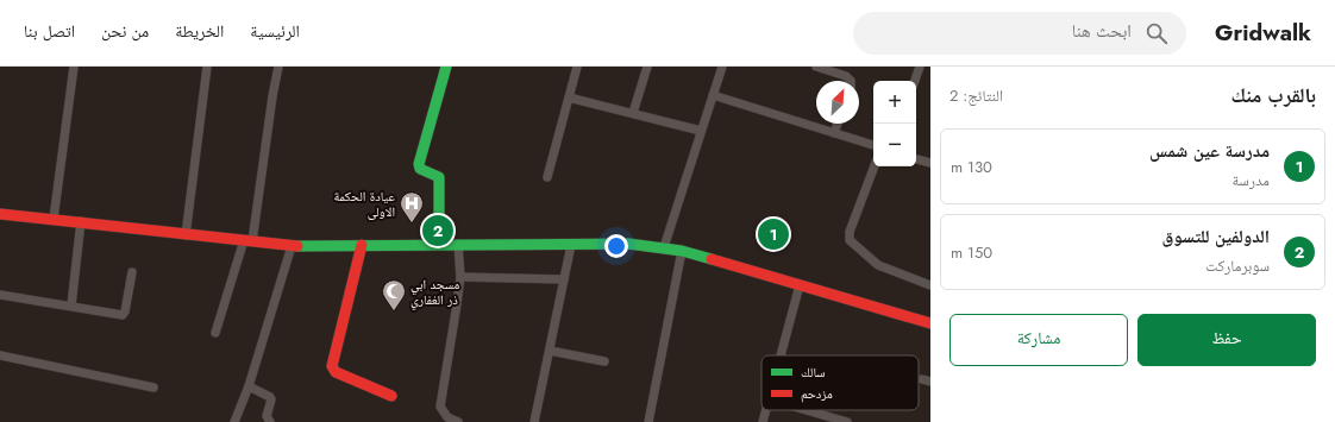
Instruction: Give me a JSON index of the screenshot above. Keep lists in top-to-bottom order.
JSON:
{
  "places": {
    "hospital": ["عيادة الحكمة الاولى"],
    "mosque": ["مسجد ابي ذر الغفاري"]
  },
  "legend": ["سالك", "مزدحم"],
  "north": "top right",
  "page": {
    "header": "Gridwalk",
    "search": "ابحث هنا",
    "nav": [
      "الرئيسية",
      "الخريطة",
      "من نحن",
      "اتصل بنا"
    ],
    "heading": ["بالقرب منك", "النتائج: 2"],
    "map_buttons": ["+", "−"],
    "list": [
      {
        "mark": "1",
        "name": "مدرسة عين شمس",
        "note": "مدرسة",
        "value": "130 m"
      },
      {
        "mark": "2",
        "name": "الدولفين للتسوق",
        "note": "سوبرماركت",
        "value": "150 m"
      }
    ],
    "pins": ["2", "1"],
    "buttons": ["حفظ", "مشاركة"]
  }
}
